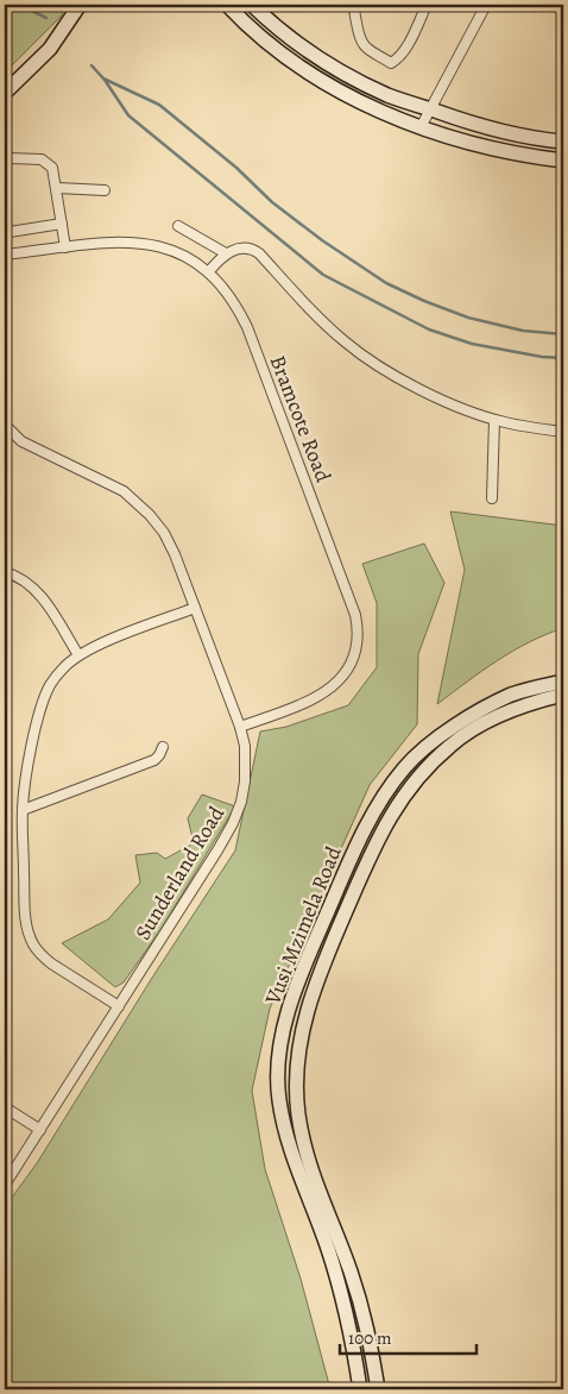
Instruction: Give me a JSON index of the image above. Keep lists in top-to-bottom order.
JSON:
{
  "streets": {
    "main road": ["Vusi Mzimela Road"],
    "street": ["Bramcote Road", "Sunderland Road"]
  },
  "crossings": [
    ["Bramcote Road", "Sunderland Road"]
  ],
  "scale_bar": "100 m"
}
